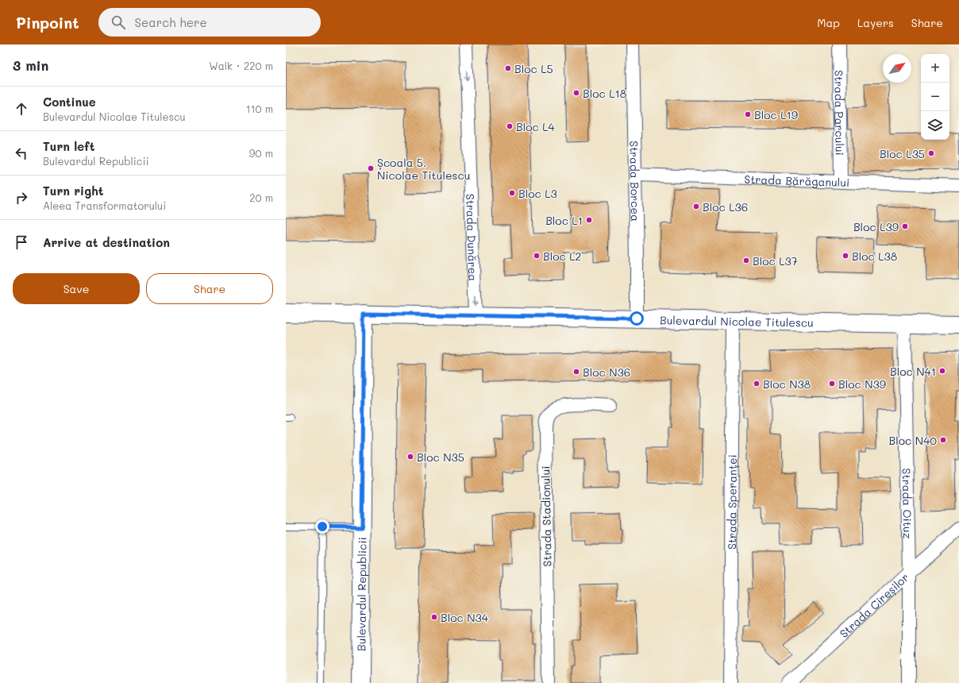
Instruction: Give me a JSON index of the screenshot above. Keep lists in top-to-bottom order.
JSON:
{
  "streets": {
    "main road": ["Bulevardul Nicolae Titulescu", "Bulevardul Republicii"],
    "street": [
      "Strada Parcului",
      "Strada Bărăganului",
      "Strada Borcea",
      "Strada Dunărea",
      "Strada Speranței",
      "Strada Oituz",
      "Strada Stadionului",
      "Strada Cireșilor"
    ]
  },
  "crossings": [
    ["Strada Parcului", "Strada Bărăganului"],
    ["Strada Bărăganului", "Strada Borcea"],
    ["Strada Borcea", "Bulevardul Nicolae Titulescu"],
    ["Strada Dunărea", "Bulevardul Nicolae Titulescu"],
    ["Bulevardul Nicolae Titulescu", "Strada Speranței"],
    ["Bulevardul Nicolae Titulescu", "Strada Oituz"],
    ["Bulevardul Nicolae Titulescu", "Bulevardul Republicii"],
    ["Strada Oituz", "Strada Cireșilor"]
  ],
  "one_way": ["Strada Dunărea"],
  "places": [
    "Bloc L5",
    "Bloc L18",
    "Bloc L19",
    "Bloc L4",
    "Bloc L35",
    "Școala 5. Nicolae Titulescu",
    "Bloc L3",
    "Bloc L36",
    "Bloc L1",
    "Bloc L39",
    "Bloc L2",
    "Bloc L38",
    "Bloc L37",
    "Bloc N41",
    "Bloc N36",
    "Bloc N38",
    "Bloc N39",
    "Bloc N40",
    "Bloc N35",
    "Bloc N34"
  ],
  "north": "top right",
  "page": {
    "header": "Pinpoint",
    "search": "Search here",
    "nav": ["Map", "Layers", "Share"],
    "heading": ["3 min", "Walk · 220 m"],
    "map_buttons": ["+", "−"],
    "list": [
      ["Continue", "Bulevardul Nicolae Titulescu", "110 m"],
      ["Turn left", "Bulevardul Republicii", "90 m"],
      ["Turn right", "Aleea Transformatorului", "20 m"],
      "Arrive at destination"
    ],
    "buttons": ["Save", "Share"]
  }
}
